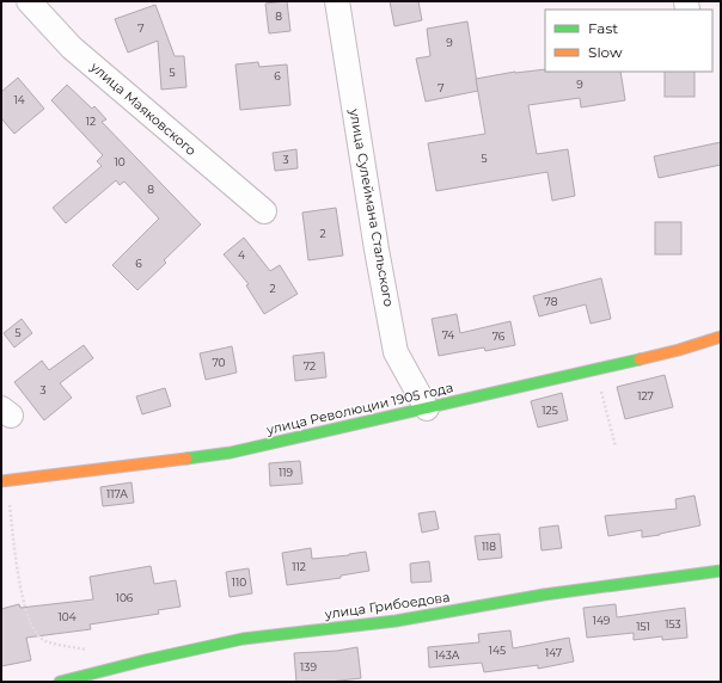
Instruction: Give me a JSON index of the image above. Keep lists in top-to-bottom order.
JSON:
{
  "streets": {
    "street": [
      "улица Маяковского",
      "улица Сулеймана Стальского",
      "улица Революции 1905 года",
      "улица Грибоедова"
    ]
  },
  "crossings": [
    ["улица Сулеймана Стальского", "улица Революции 1905 года"]
  ],
  "house_numbers": [
    "8",
    "7",
    "9",
    "5",
    "6",
    "9",
    "7",
    "14",
    "12",
    "5",
    "3",
    "10",
    "8",
    "2",
    "4",
    "6",
    "2",
    "78",
    "5",
    "74",
    "76",
    "70",
    "72",
    "3",
    "127",
    "125",
    "119",
    "117А",
    "118",
    "112",
    "110",
    "106",
    "104",
    "149",
    "153",
    "151",
    "145",
    "147",
    "143А",
    "139"
  ],
  "legend": ["Fast", "Slow"]
}
